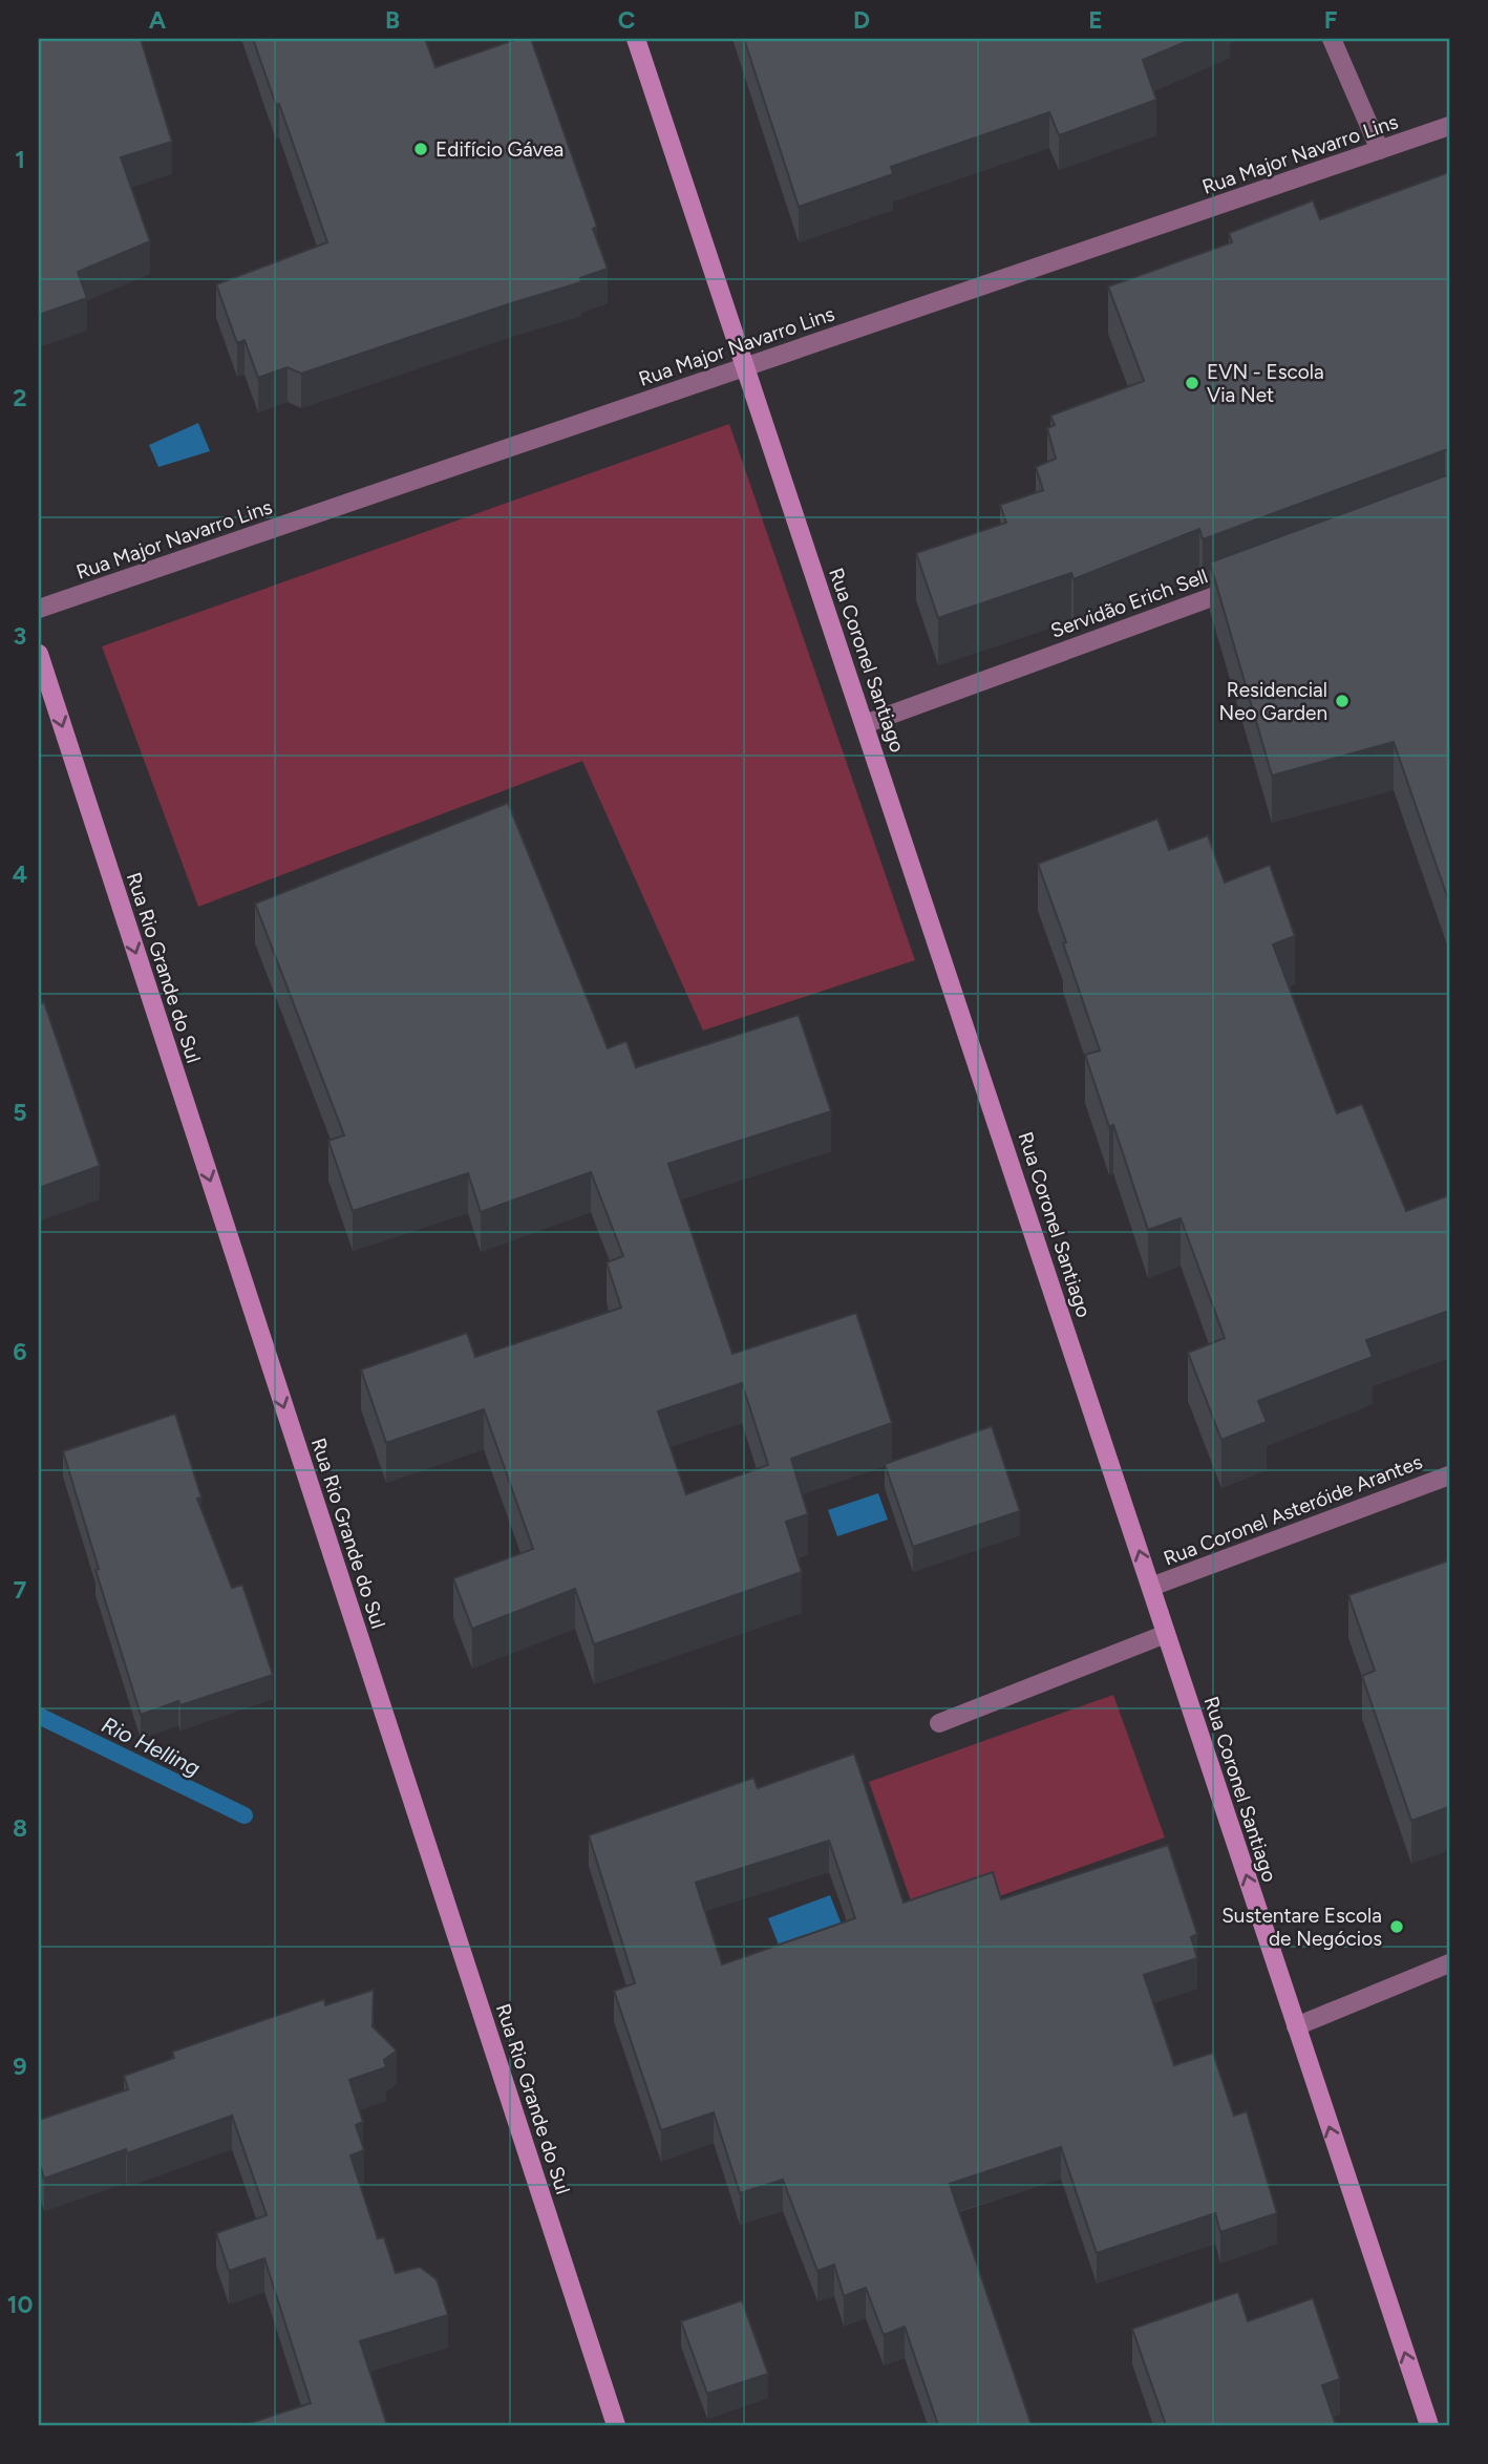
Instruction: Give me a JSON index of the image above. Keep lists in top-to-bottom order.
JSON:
{
  "streets": {
    "main road": ["Rua Coronel Santiago", "Rua Rio Grande do Sul"],
    "street": ["Rua Major Navarro Lins", "Servidão Erich Sell", "Rua Coronel Asteróide Arantes"]
  },
  "crossings": [
    ["Rua Major Navarro Lins", "Rua Coronel Santiago"],
    ["Servidão Erich Sell", "Rua Coronel Santiago"],
    ["Rua Coronel Santiago", "Rua Coronel Asteróide Arantes"]
  ],
  "one_way": ["Rua Coronel Santiago", "Rua Rio Grande do Sul"],
  "water": ["Rio Helling"],
  "places": [
    "Edifício Gávea",
    "EVN - Escola Via Net",
    "Residencial Neo Garden",
    "Sustentare Escola de Negócios"
  ],
  "grid": {
    "columns": [
      "A",
      "B",
      "C",
      "D",
      "E",
      "F"
    ],
    "rows": [
      "1",
      "2",
      "3",
      "4",
      "5",
      "6",
      "7",
      "8",
      "9",
      "10"
    ]
  }
}
